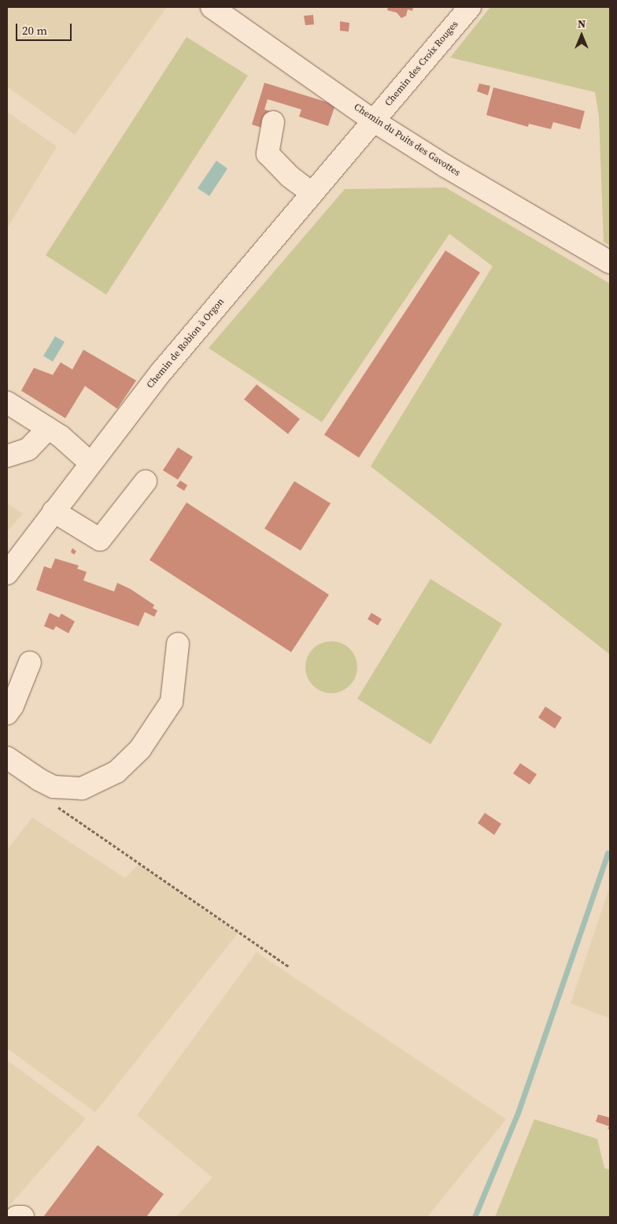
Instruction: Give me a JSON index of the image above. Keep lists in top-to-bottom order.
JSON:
{
  "streets": {
    "street": ["Chemin des Croix Rouges", "Chemin du Puits des Gavottes", "Chemin de Robion à Orgon"]
  },
  "crossings": [
    ["Chemin des Croix Rouges", "Chemin du Puits des Gavottes"],
    ["Chemin des Croix Rouges", "Chemin de Robion à Orgon"],
    ["Chemin du Puits des Gavottes", "Chemin de Robion à Orgon"]
  ],
  "scale_bar": "20 m",
  "north": "top"
}
